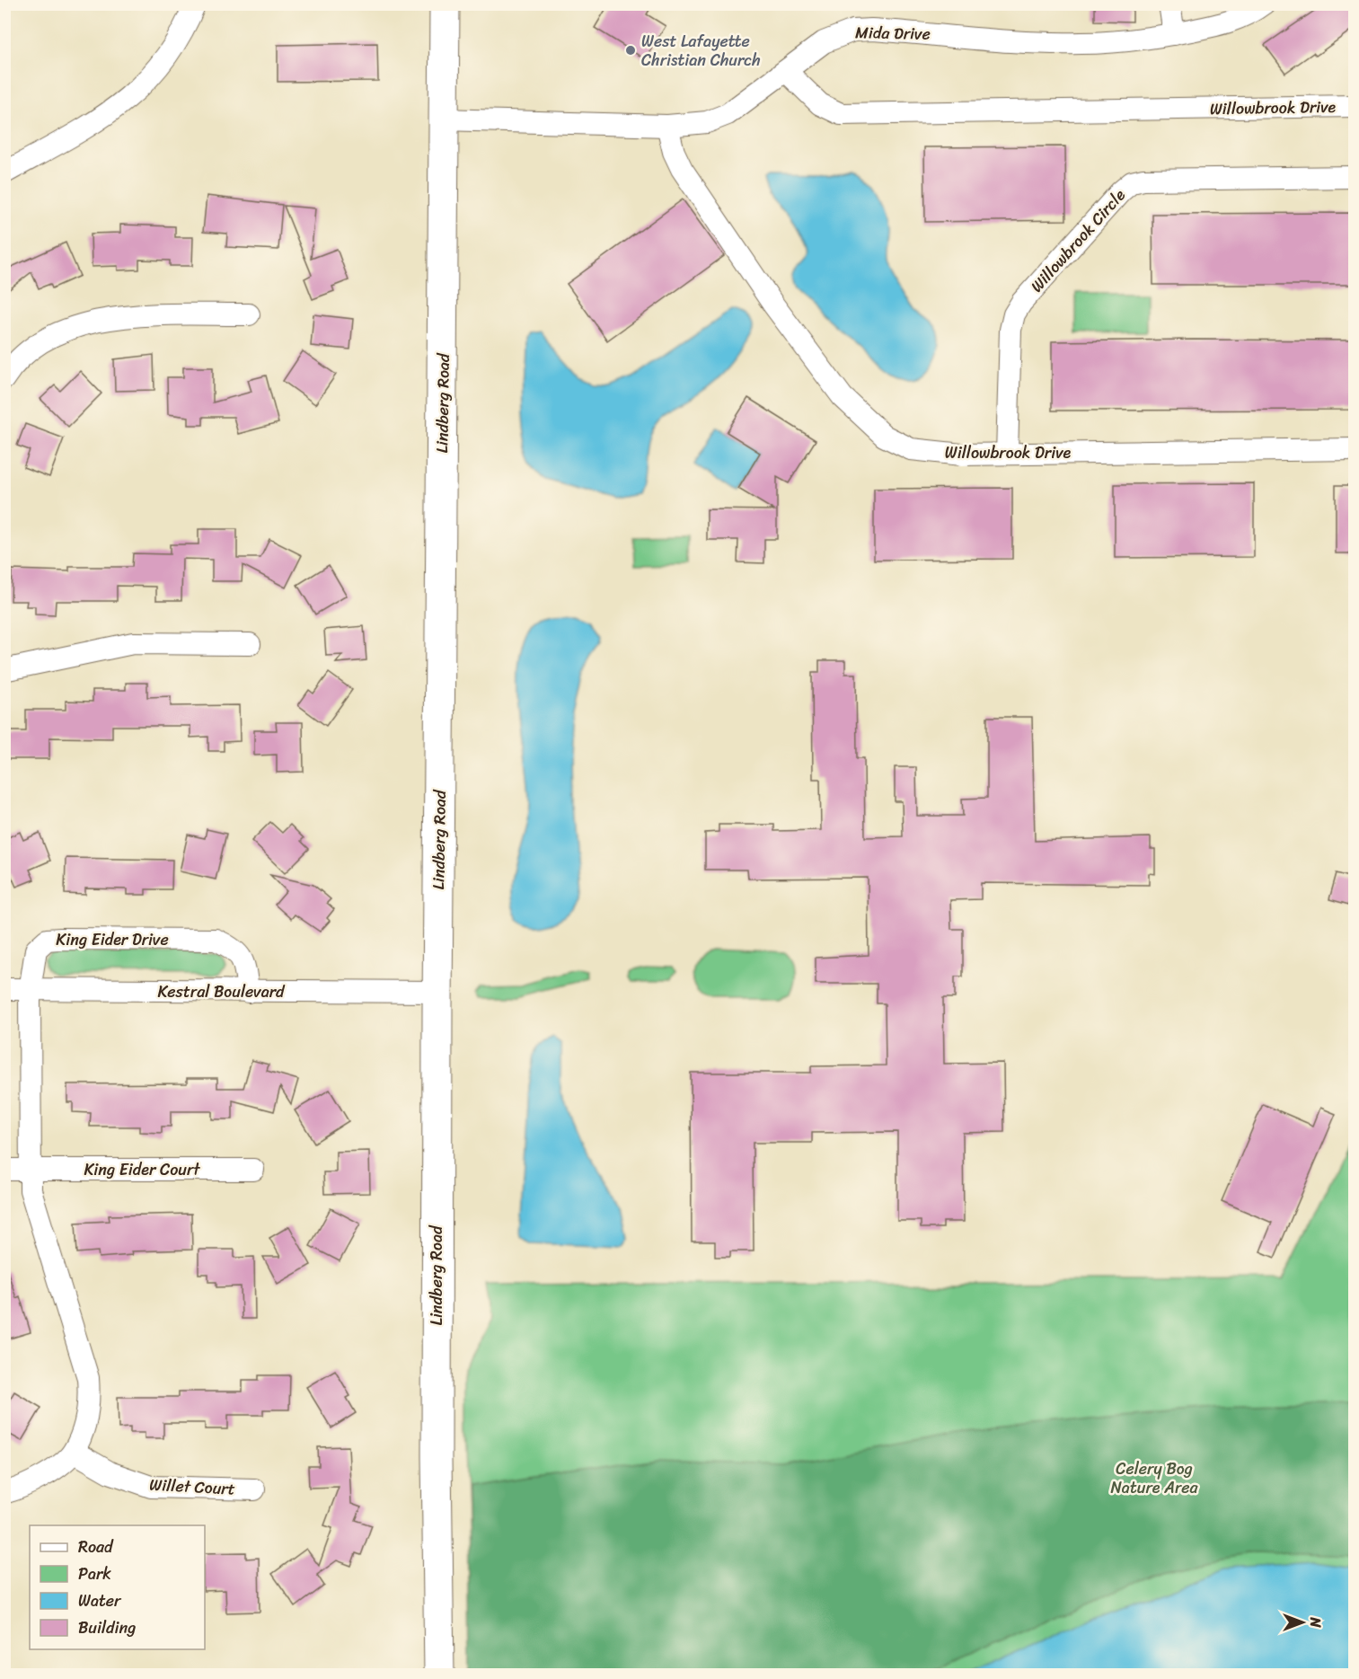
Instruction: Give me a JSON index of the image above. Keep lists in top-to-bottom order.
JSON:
{
  "streets": {
    "main road": ["Lindberg Road"],
    "street": [
      "Mida Drive",
      "Willowbrook Drive",
      "Willowbrook Circle",
      "King Eider Drive",
      "Kestral Boulevard",
      "King Eider Court",
      "Willet Court"
    ]
  },
  "crossings": [
    ["Mida Drive", "Willowbrook Drive"],
    ["Mida Drive", "Lindberg Road"],
    ["Willowbrook Drive", "Willowbrook Circle"],
    ["Lindberg Road", "Kestral Boulevard"],
    ["King Eider Drive", "Kestral Boulevard"],
    ["King Eider Drive", "King Eider Court"],
    ["King Eider Drive", "Willet Court"]
  ],
  "parks": ["Celery Bog Nature Area"],
  "places": ["West Lafayette Christian Church"],
  "legend": [
    "Road",
    "Park",
    "Water",
    "Building"
  ],
  "north": "right"
}
